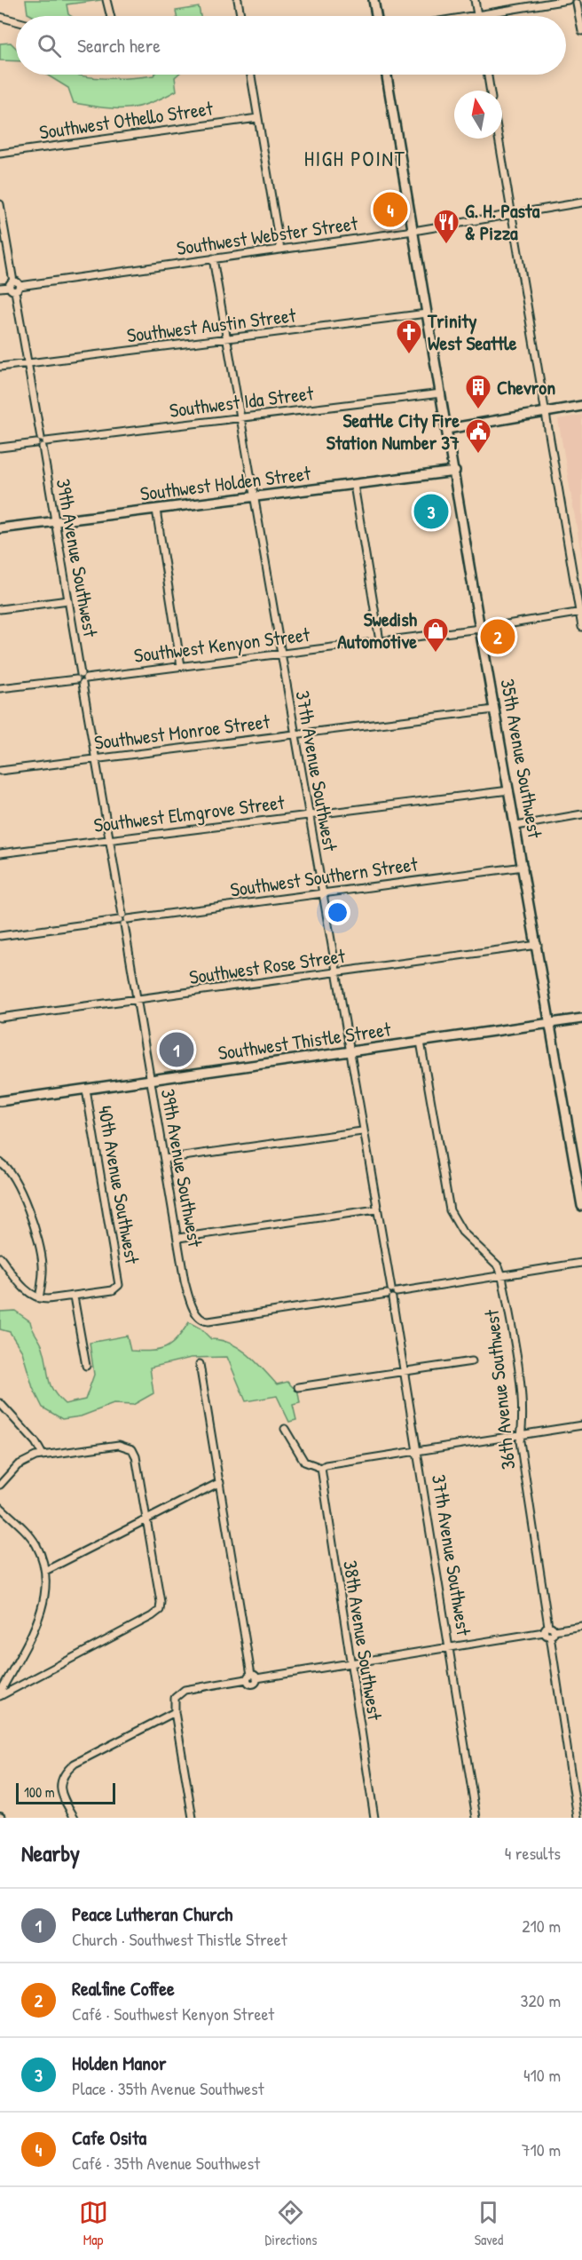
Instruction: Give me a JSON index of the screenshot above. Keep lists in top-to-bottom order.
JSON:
{
  "streets": {
    "main road": ["Southwest Holden Street", "35th Avenue Southwest", "Southwest Thistle Street"],
    "street": [
      "Southwest Othello Street",
      "Southwest Webster Street",
      "Southwest Austin Street",
      "Southwest Ida Street",
      "39th Avenue Southwest",
      "Southwest Kenyon Street",
      "Southwest Monroe Street",
      "37th Avenue Southwest",
      "Southwest Elmgrove Street",
      "Southwest Southern Street",
      "Southwest Rose Street",
      "40th Avenue Southwest",
      "36th Avenue Southwest",
      "38th Avenue Southwest"
    ]
  },
  "crossings": [
    ["Southwest Webster Street", "39th Avenue Southwest"],
    ["Southwest Webster Street", "35th Avenue Southwest"],
    ["Southwest Webster Street", "37th Avenue Southwest"],
    ["Southwest Austin Street", "39th Avenue Southwest"],
    ["Southwest Austin Street", "35th Avenue Southwest"],
    ["Southwest Austin Street", "37th Avenue Southwest"],
    ["Southwest Ida Street", "39th Avenue Southwest"],
    ["Southwest Ida Street", "35th Avenue Southwest"],
    ["Southwest Ida Street", "37th Avenue Southwest"],
    ["Southwest Holden Street", "39th Avenue Southwest"],
    ["Southwest Holden Street", "35th Avenue Southwest"],
    ["Southwest Holden Street", "37th Avenue Southwest"],
    ["39th Avenue Southwest", "Southwest Kenyon Street"],
    ["39th Avenue Southwest", "Southwest Monroe Street"],
    ["39th Avenue Southwest", "37th Avenue Southwest"],
    ["39th Avenue Southwest", "Southwest Elmgrove Street"],
    ["39th Avenue Southwest", "Southwest Southern Street"],
    ["39th Avenue Southwest", "Southwest Rose Street"],
    ["39th Avenue Southwest", "Southwest Thistle Street"],
    ["Southwest Kenyon Street", "35th Avenue Southwest"],
    ["Southwest Kenyon Street", "37th Avenue Southwest"],
    ["Southwest Monroe Street", "35th Avenue Southwest"],
    ["Southwest Monroe Street", "37th Avenue Southwest"],
    ["35th Avenue Southwest", "Southwest Elmgrove Street"],
    ["35th Avenue Southwest", "Southwest Southern Street"],
    ["35th Avenue Southwest", "Southwest Rose Street"],
    ["35th Avenue Southwest", "Southwest Thistle Street"],
    ["37th Avenue Southwest", "Southwest Elmgrove Street"],
    ["37th Avenue Southwest", "Southwest Southern Street"],
    ["37th Avenue Southwest", "Southwest Rose Street"],
    ["37th Avenue Southwest", "Southwest Thistle Street"],
    ["Southwest Thistle Street", "40th Avenue Southwest"],
    ["Southwest Thistle Street", "36th Avenue Southwest"]
  ],
  "districts": ["HIGH POINT"],
  "places": {
    "restaurant": ["G. H. Pasta & Pizza"],
    "church": ["Trinity West Seattle"],
    "building": ["Chevron"],
    "public building": ["Seattle City Fire Station Number 37"],
    "shop": ["Swedish Automotive"]
  },
  "scale_bar": "100 m",
  "north": "top",
  "page": {
    "search": "Search here",
    "pins": [
      "4",
      "3",
      "2",
      "1"
    ],
    "scale": "100 m",
    "heading": ["Nearby", "4 results"],
    "list": [
      {
        "mark": "1",
        "name": "Peace Lutheran Church",
        "note": "Church · Southwest Thistle Street",
        "value": "210 m"
      },
      {
        "mark": "2",
        "name": "Realfine Coffee",
        "note": "Café · Southwest Kenyon Street",
        "value": "320 m"
      },
      {
        "mark": "3",
        "name": "Holden Manor",
        "note": "Place · 35th Avenue Southwest",
        "value": "410 m"
      },
      {
        "mark": "4",
        "name": "Cafe Osita",
        "note": "Café · 35th Avenue Southwest",
        "value": "710 m"
      }
    ],
    "nav": ["Map", "Directions", "Saved"]
  }
}
